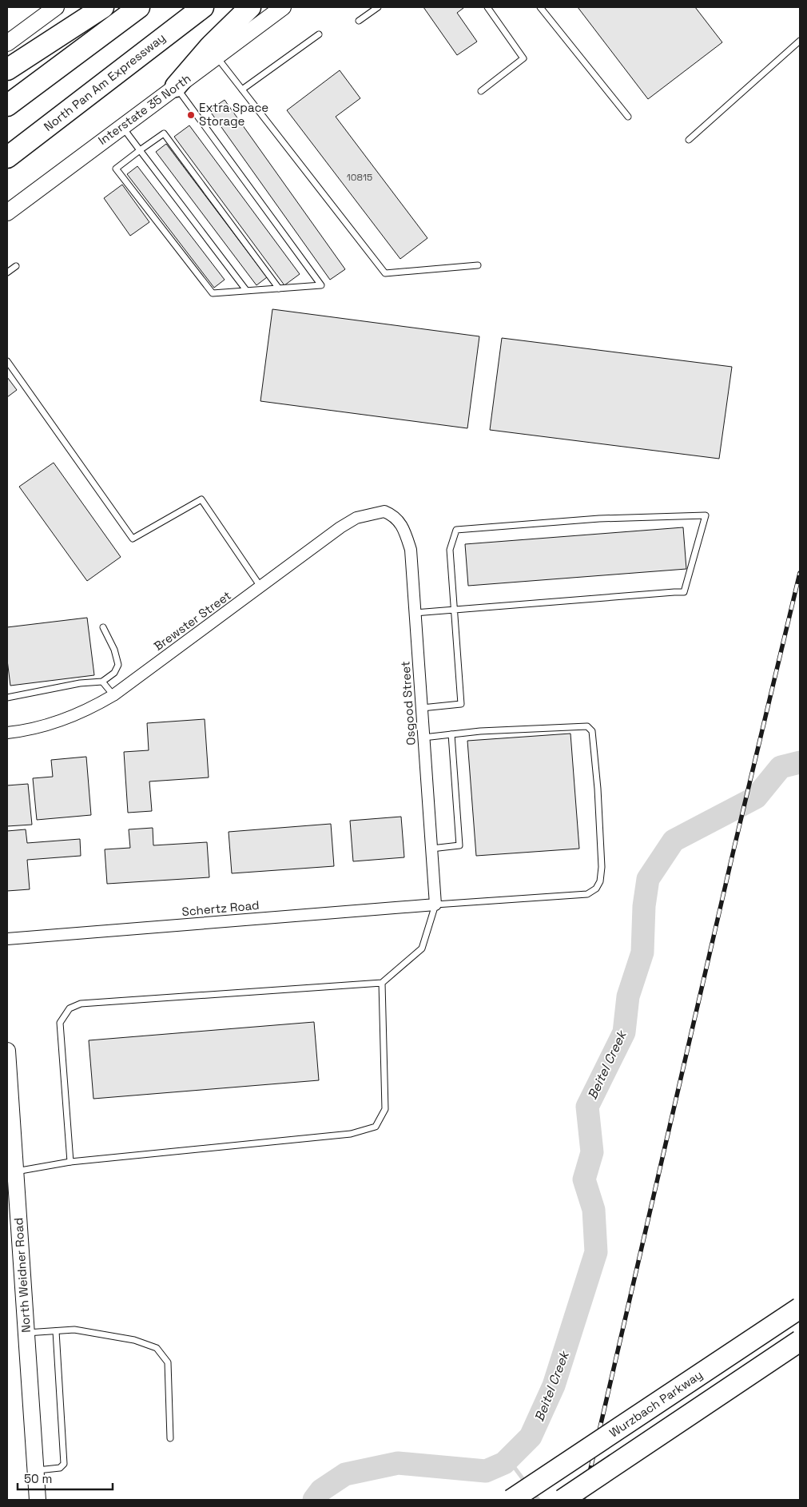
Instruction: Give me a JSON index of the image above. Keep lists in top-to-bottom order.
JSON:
{
  "streets": {
    "highway": ["North Pan Am Expressway", "Wurzbach Parkway"],
    "street": [
      "Interstate 35 North",
      "Brewster Street",
      "Osgood Street",
      "Schertz Road",
      "North Weidner Road"
    ]
  },
  "crossings": [
    ["Brewster Street", "Osgood Street"],
    ["Osgood Street", "Schertz Road"]
  ],
  "water": ["Beitel Creek"],
  "places": ["Extra Space Storage"],
  "house_numbers": ["10815"],
  "scale_bar": "50 m"
}
